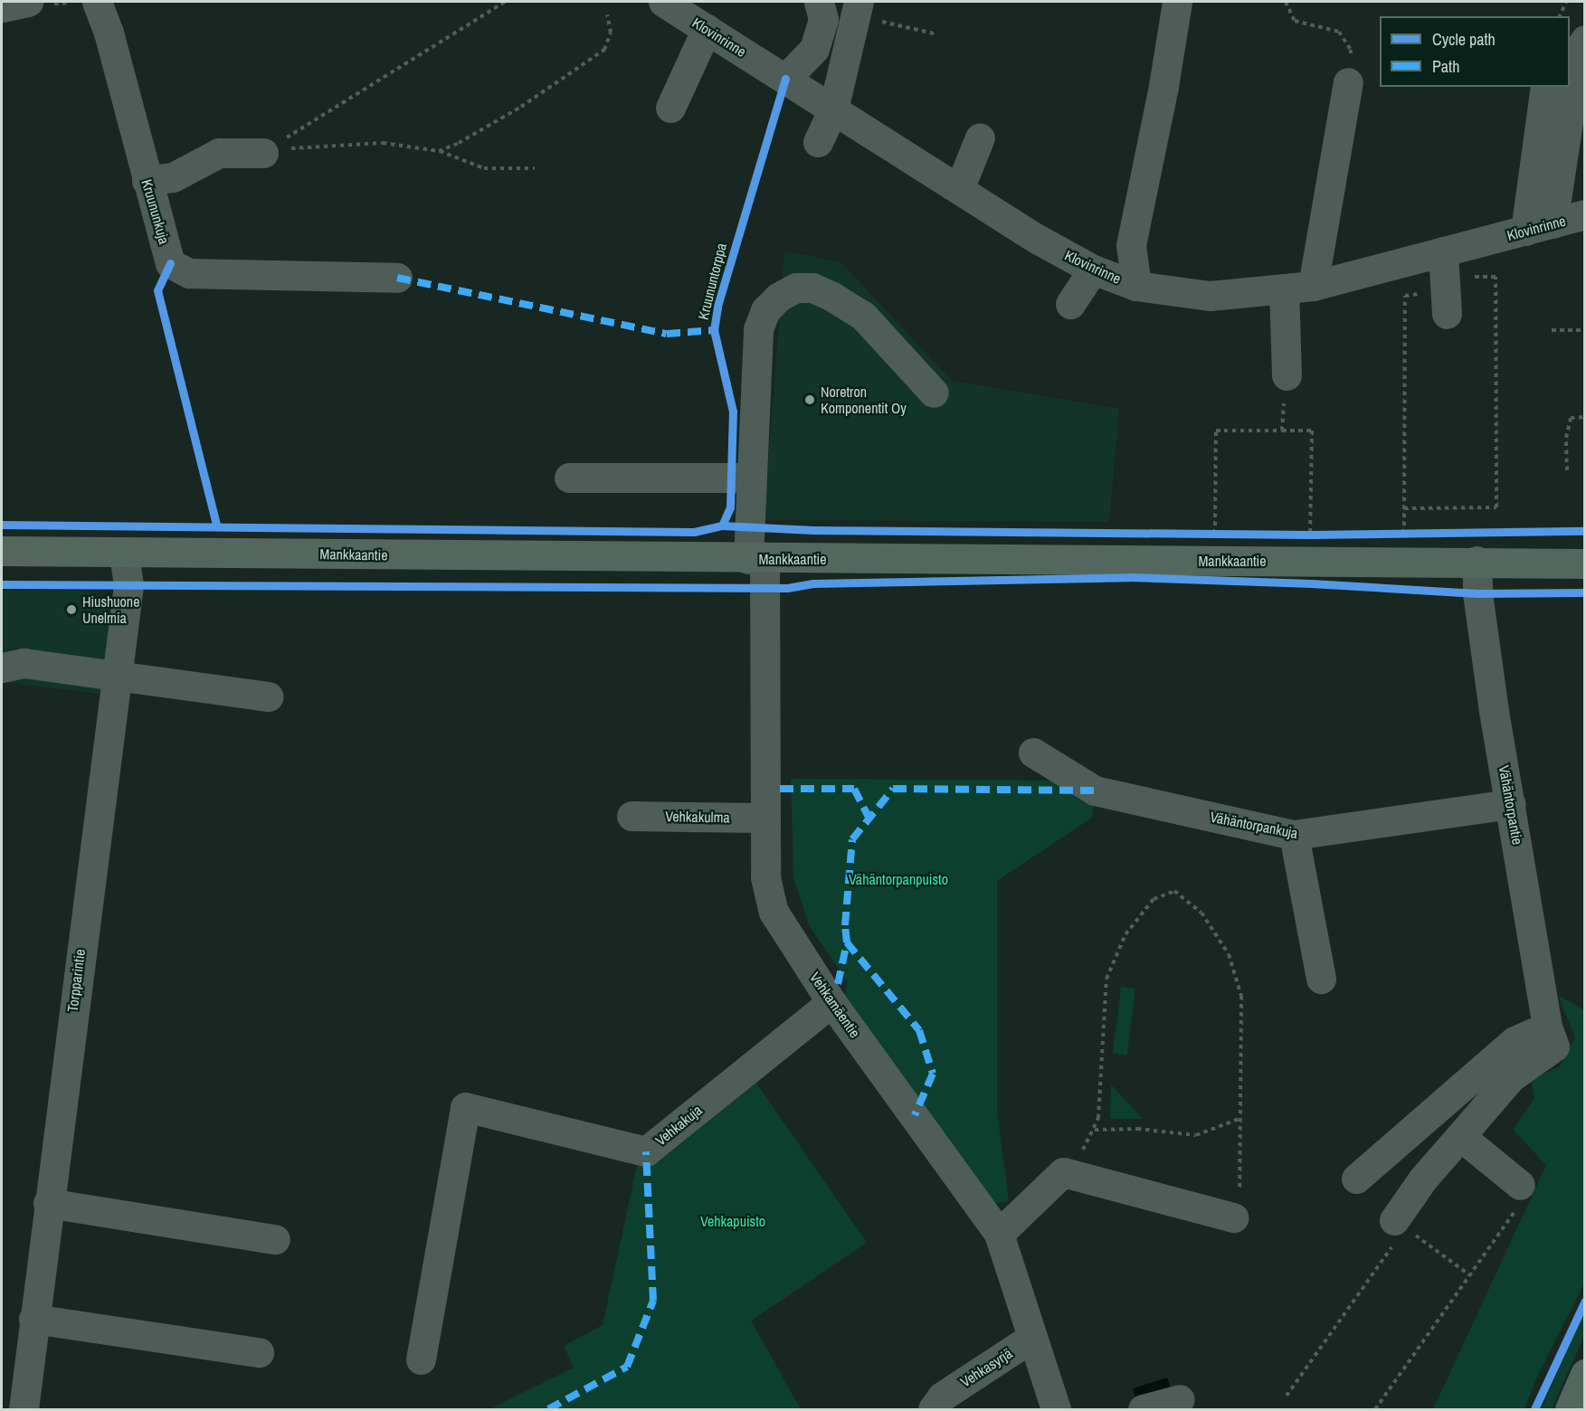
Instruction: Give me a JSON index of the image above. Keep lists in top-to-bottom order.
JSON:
{
  "streets": {
    "main road": ["Mankkaantie"],
    "street": [
      "Klovinrinne",
      "Kruununkuja",
      "Vähäntorpantie",
      "Vehkakulma",
      "Vähäntorpankuja",
      "Torpparintie",
      "Vehkamäentie",
      "Vehkakuja",
      "Vehkasyrjä"
    ],
    "cycle path": ["Kruununtorppa"]
  },
  "crossings": [
    ["Mankkaantie", "Vähäntorpantie"],
    ["Mankkaantie", "Torpparintie"],
    ["Mankkaantie", "Vehkamäentie"],
    ["Vähäntorpantie", "Vähäntorpankuja"],
    ["Vehkakulma", "Vehkamäentie"],
    ["Vehkamäentie", "Vehkakuja"],
    ["Vehkamäentie", "Vehkasyrjä"]
  ],
  "parks": ["Vähäntorpanpuisto", "Vehkapuisto"],
  "places": ["Noretron Komponentit Oy", "Hiushuone Unelmia"],
  "legend": ["Cycle path", "Path"]
}
